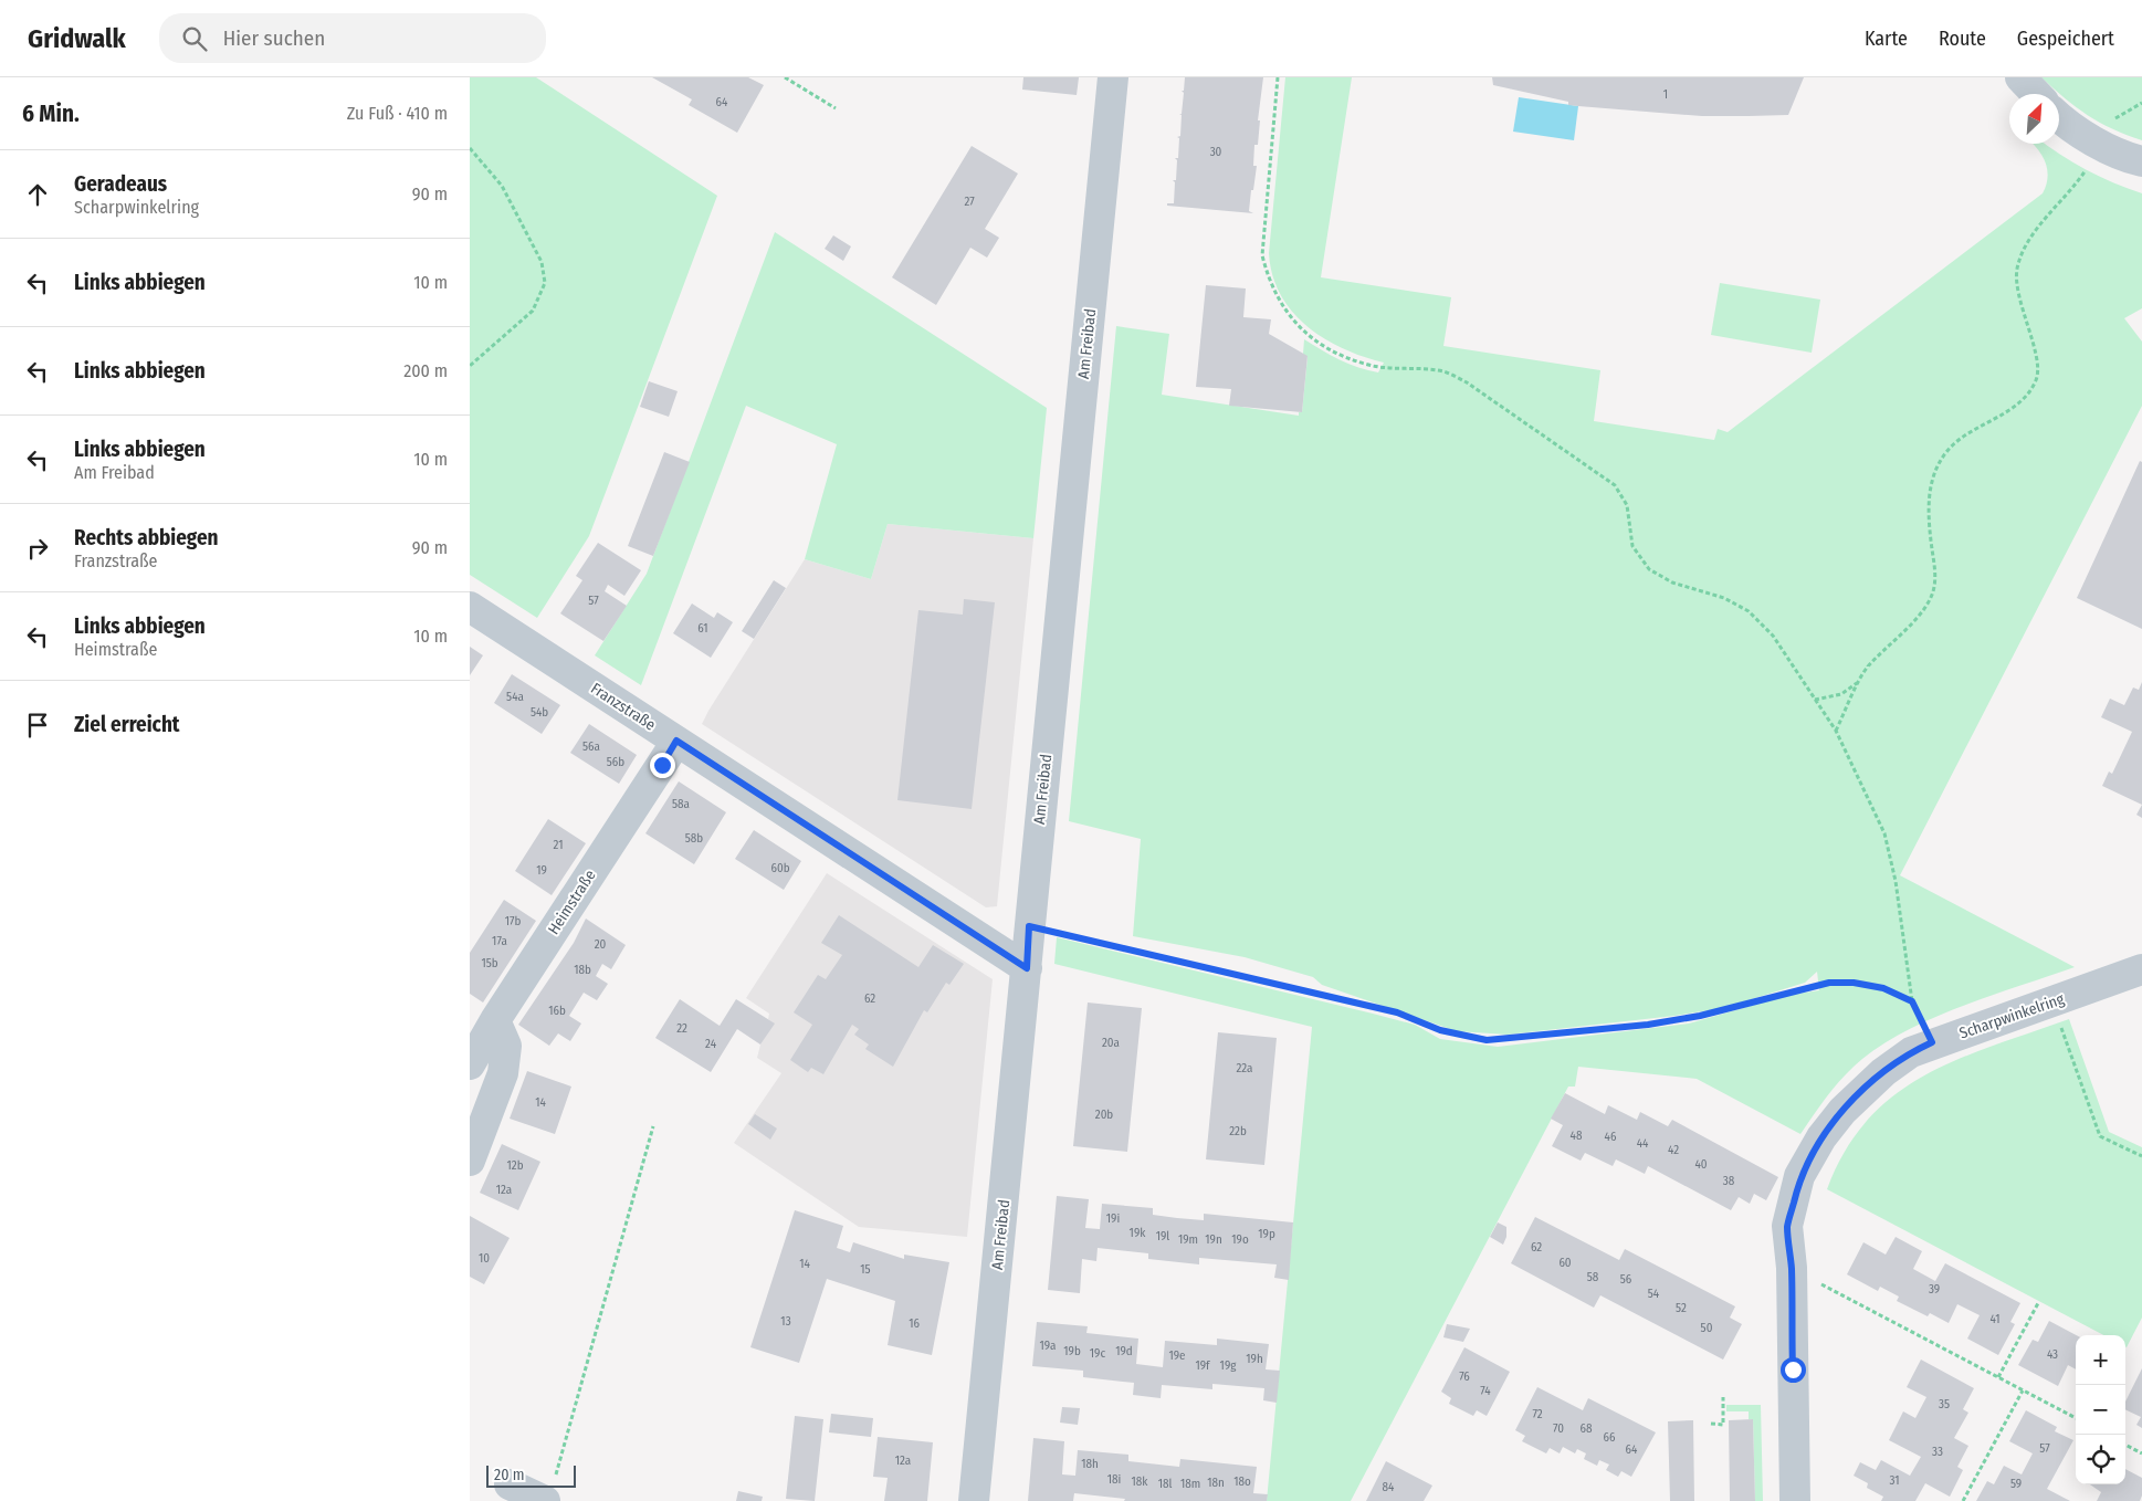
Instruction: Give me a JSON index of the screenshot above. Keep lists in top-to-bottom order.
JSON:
{
  "streets": {
    "street": [
      "Am Freibad",
      "Franzstraße",
      "Heimstraße",
      "Scharpwinkelring"
    ]
  },
  "crossings": [
    ["Am Freibad", "Franzstraße"],
    ["Franzstraße", "Heimstraße"]
  ],
  "house_numbers": [
    "1",
    "64",
    "30",
    "27",
    "57",
    "61",
    "54a",
    "54b",
    "56a",
    "56b",
    "58a",
    "58b",
    "21",
    "60b",
    "19",
    "17b",
    "17a",
    "20",
    "15b",
    "18b",
    "62",
    "16b",
    "22",
    "20a",
    "24",
    "22a",
    "14",
    "20b",
    "22b",
    "48",
    "46",
    "44",
    "42",
    "40",
    "12b",
    "38",
    "12a",
    "19i",
    "19k",
    "19p",
    "19l",
    "19m",
    "19n",
    "19o",
    "62",
    "10",
    "60",
    "14",
    "15",
    "58",
    "56",
    "39",
    "54",
    "52",
    "41",
    "13",
    "16",
    "50",
    "19a",
    "19b",
    "19d",
    "19c",
    "43",
    "19e",
    "19h",
    "19f",
    "19g",
    "76",
    "74",
    "35",
    "72",
    "70",
    "68",
    "66",
    "57",
    "64",
    "33",
    "12a",
    "18h",
    "18i",
    "31",
    "18k",
    "18o",
    "18n",
    "18l",
    "18m",
    "59",
    "84"
  ],
  "scale_bar": "20 m",
  "north": "top right",
  "page": {
    "header": "Gridwalk",
    "search": "Hier suchen",
    "nav": ["Karte", "Route", "Gespeichert"],
    "heading": ["6 Min.", "Zu Fuß · 410 m"],
    "list": [
      ["Geradeaus", "Scharpwinkelring", "90 m"],
      ["Links abbiegen", "10 m"],
      ["Links abbiegen", "200 m"],
      ["Links abbiegen", "Am Freibad", "10 m"],
      ["Rechts abbiegen", "Franzstraße", "90 m"],
      ["Links abbiegen", "Heimstraße", "10 m"],
      "Ziel erreicht"
    ],
    "map_buttons": ["+", "−"],
    "scale": "20 m"
  }
}
